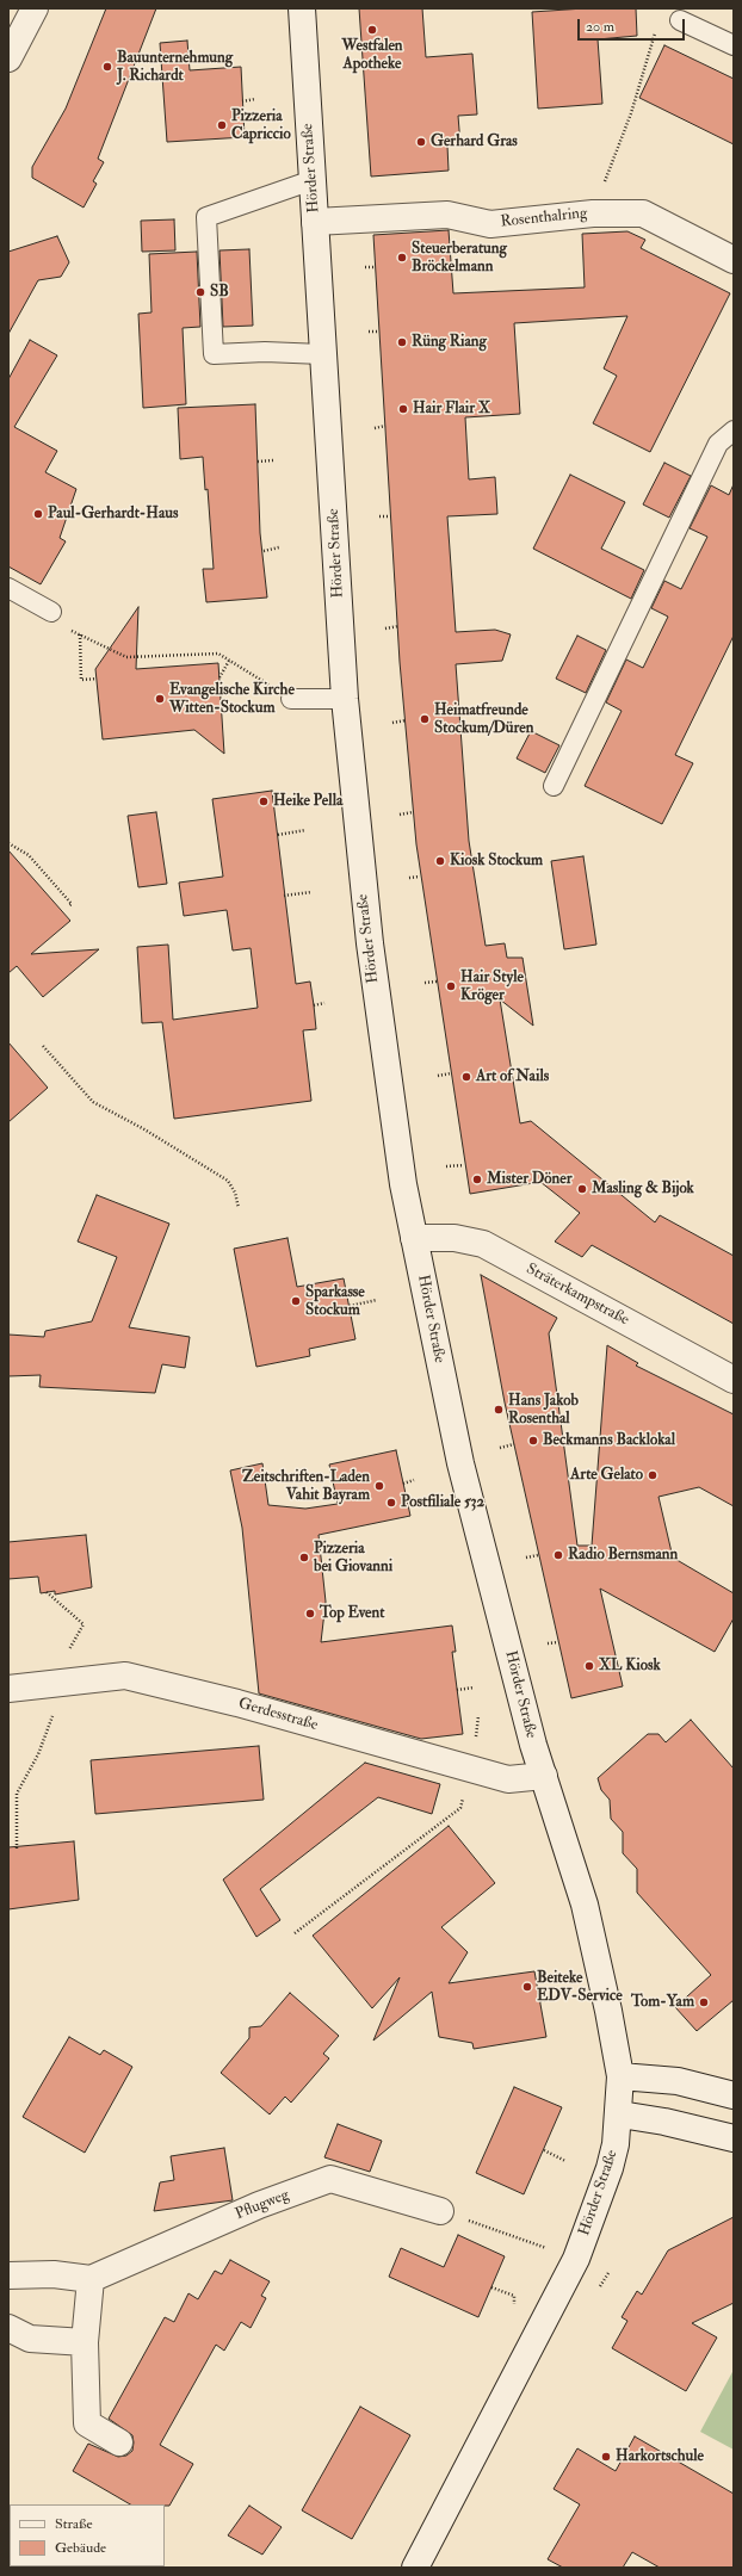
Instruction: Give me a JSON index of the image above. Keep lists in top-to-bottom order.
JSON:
{
  "streets": {
    "main road": [
      "Hörder Straße",
      "Rosenthalring",
      "Sträterkampstraße",
      "Gerdesstraße",
      "Pflugweg"
    ]
  },
  "crossings": [
    ["Hörder Straße", "Rosenthalring"],
    ["Hörder Straße", "Sträterkampstraße"],
    ["Hörder Straße", "Gerdesstraße"]
  ],
  "places": [
    "Westfalen Apotheke",
    "Bauunternehmung J. Richardt",
    "Pizzeria Capriccio",
    "Gerhard Gras",
    "Steuerberatung Bröckelmann",
    "SB",
    "Rüng Riang",
    "Hair Flair X",
    "Paul-Gerhardt-Haus",
    "Evangelische Kirche Witten-Stockum",
    "Heimatfreunde Stockum/Düren",
    "Heike Pella",
    "Kiosk Stockum",
    "Hair Style Kröger",
    "Art of Nails",
    "Mister Döner",
    "Masling & Bijok",
    "Sparkasse Stockum",
    "Hans Jakob Rosenthal",
    "Beckmanns Backlokal",
    "Arte Gelato",
    "Zeitschriften-Laden Vahit Bayram",
    "Postfiliale 532",
    "Radio Bernsmann",
    "Pizzeria bei Giovanni",
    "Top Event",
    "XL Kiosk",
    "Beiteke EDV-Service",
    "Tom-Yam",
    "Harkortschule"
  ],
  "legend": ["Straße", "Gebäude"],
  "scale_bar": "20 m"
}
